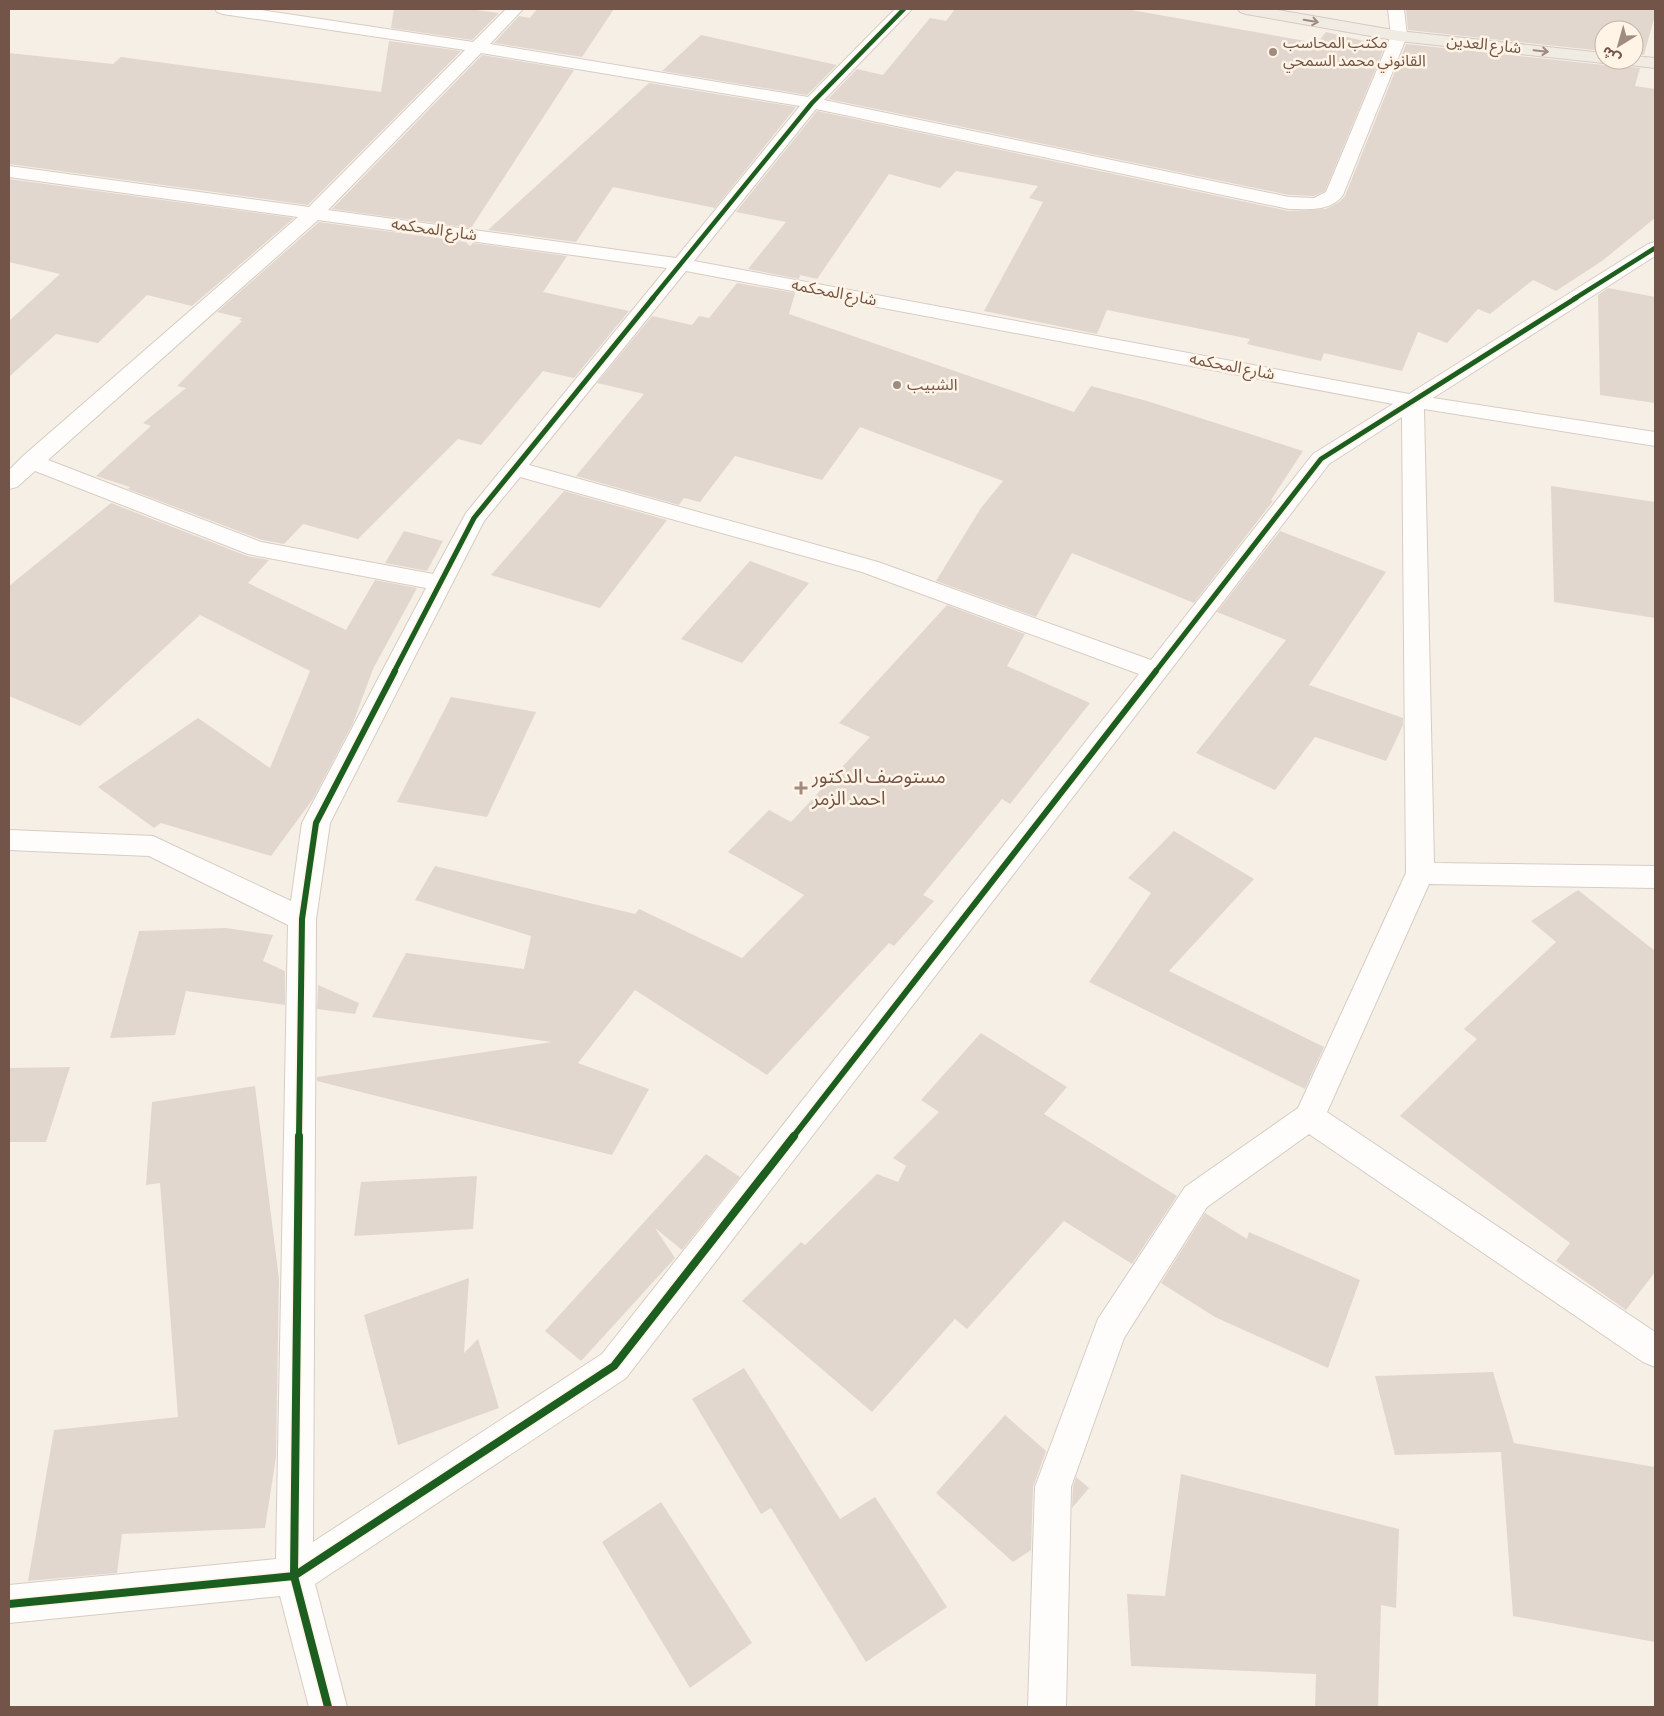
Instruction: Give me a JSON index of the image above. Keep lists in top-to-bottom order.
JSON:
{
  "streets": {
    "main road": ["شارع العدين"],
    "street": ["شارع المحكمه"]
  },
  "one_way": ["شارع العدين"],
  "places": {
    "other": ["مكتب المحاسب القانوني محمد السمحي", "الشبيب"],
    "health": ["مستوصف الدكتور احمد الزمر"]
  },
  "north": "bottom left"
}
